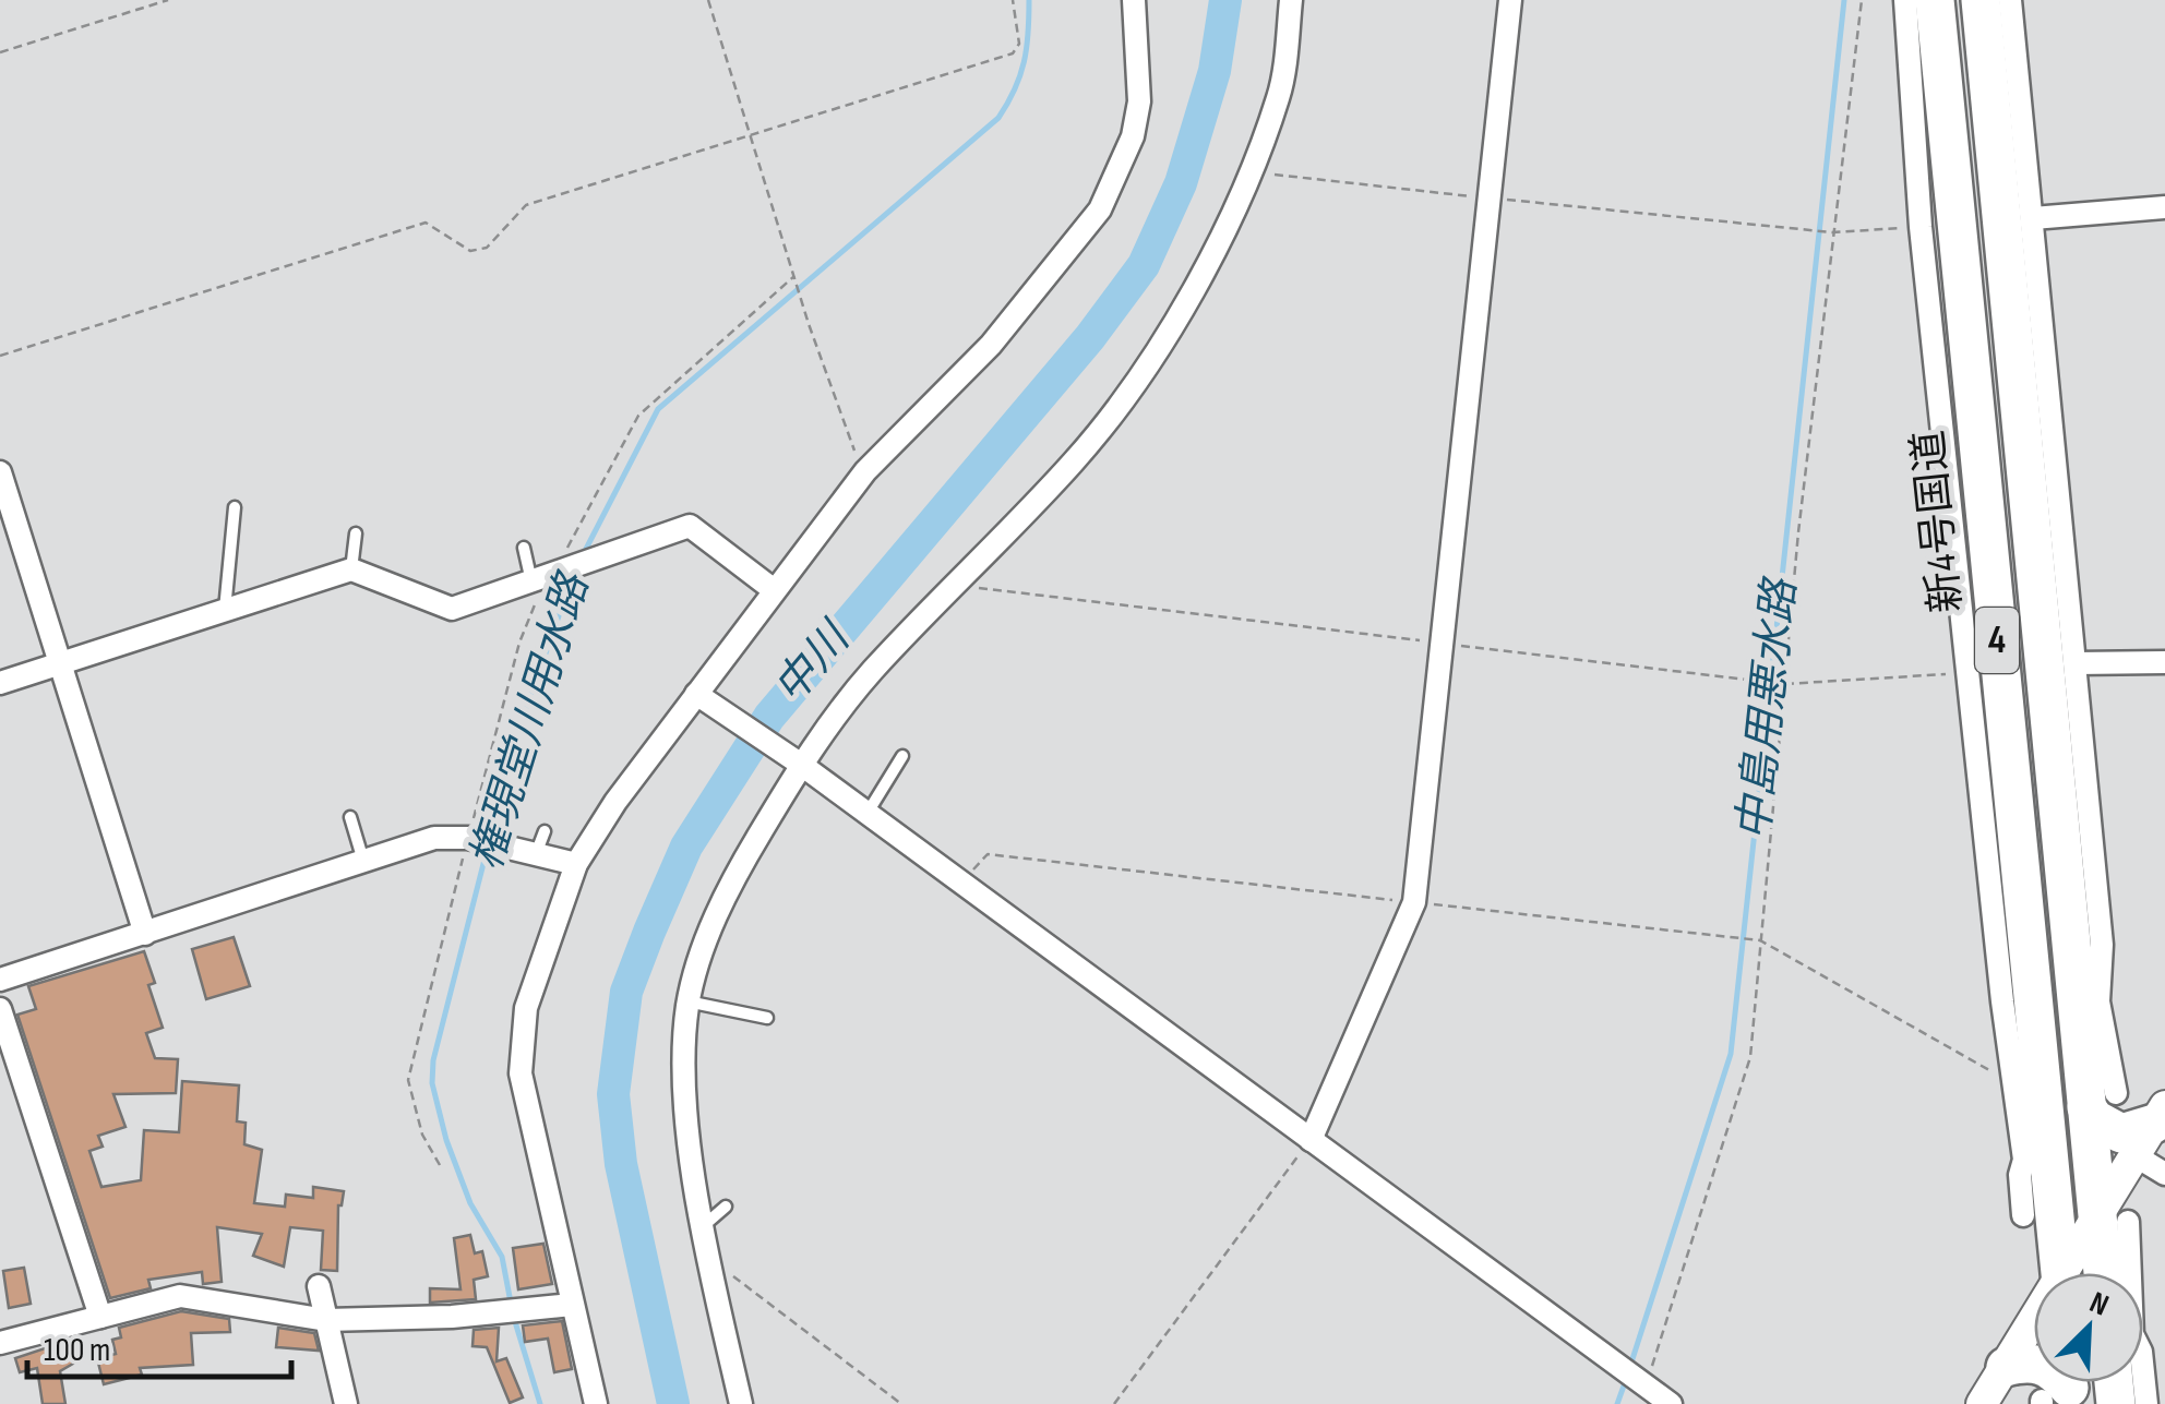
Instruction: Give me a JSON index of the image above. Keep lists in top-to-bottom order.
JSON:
{
  "streets": {
    "highway": ["新4号国道", "4"]
  },
  "water": ["中川", "中島用悪水路", "権現堂川用水路"],
  "scale_bar": "100 m",
  "north": "top right"
}
